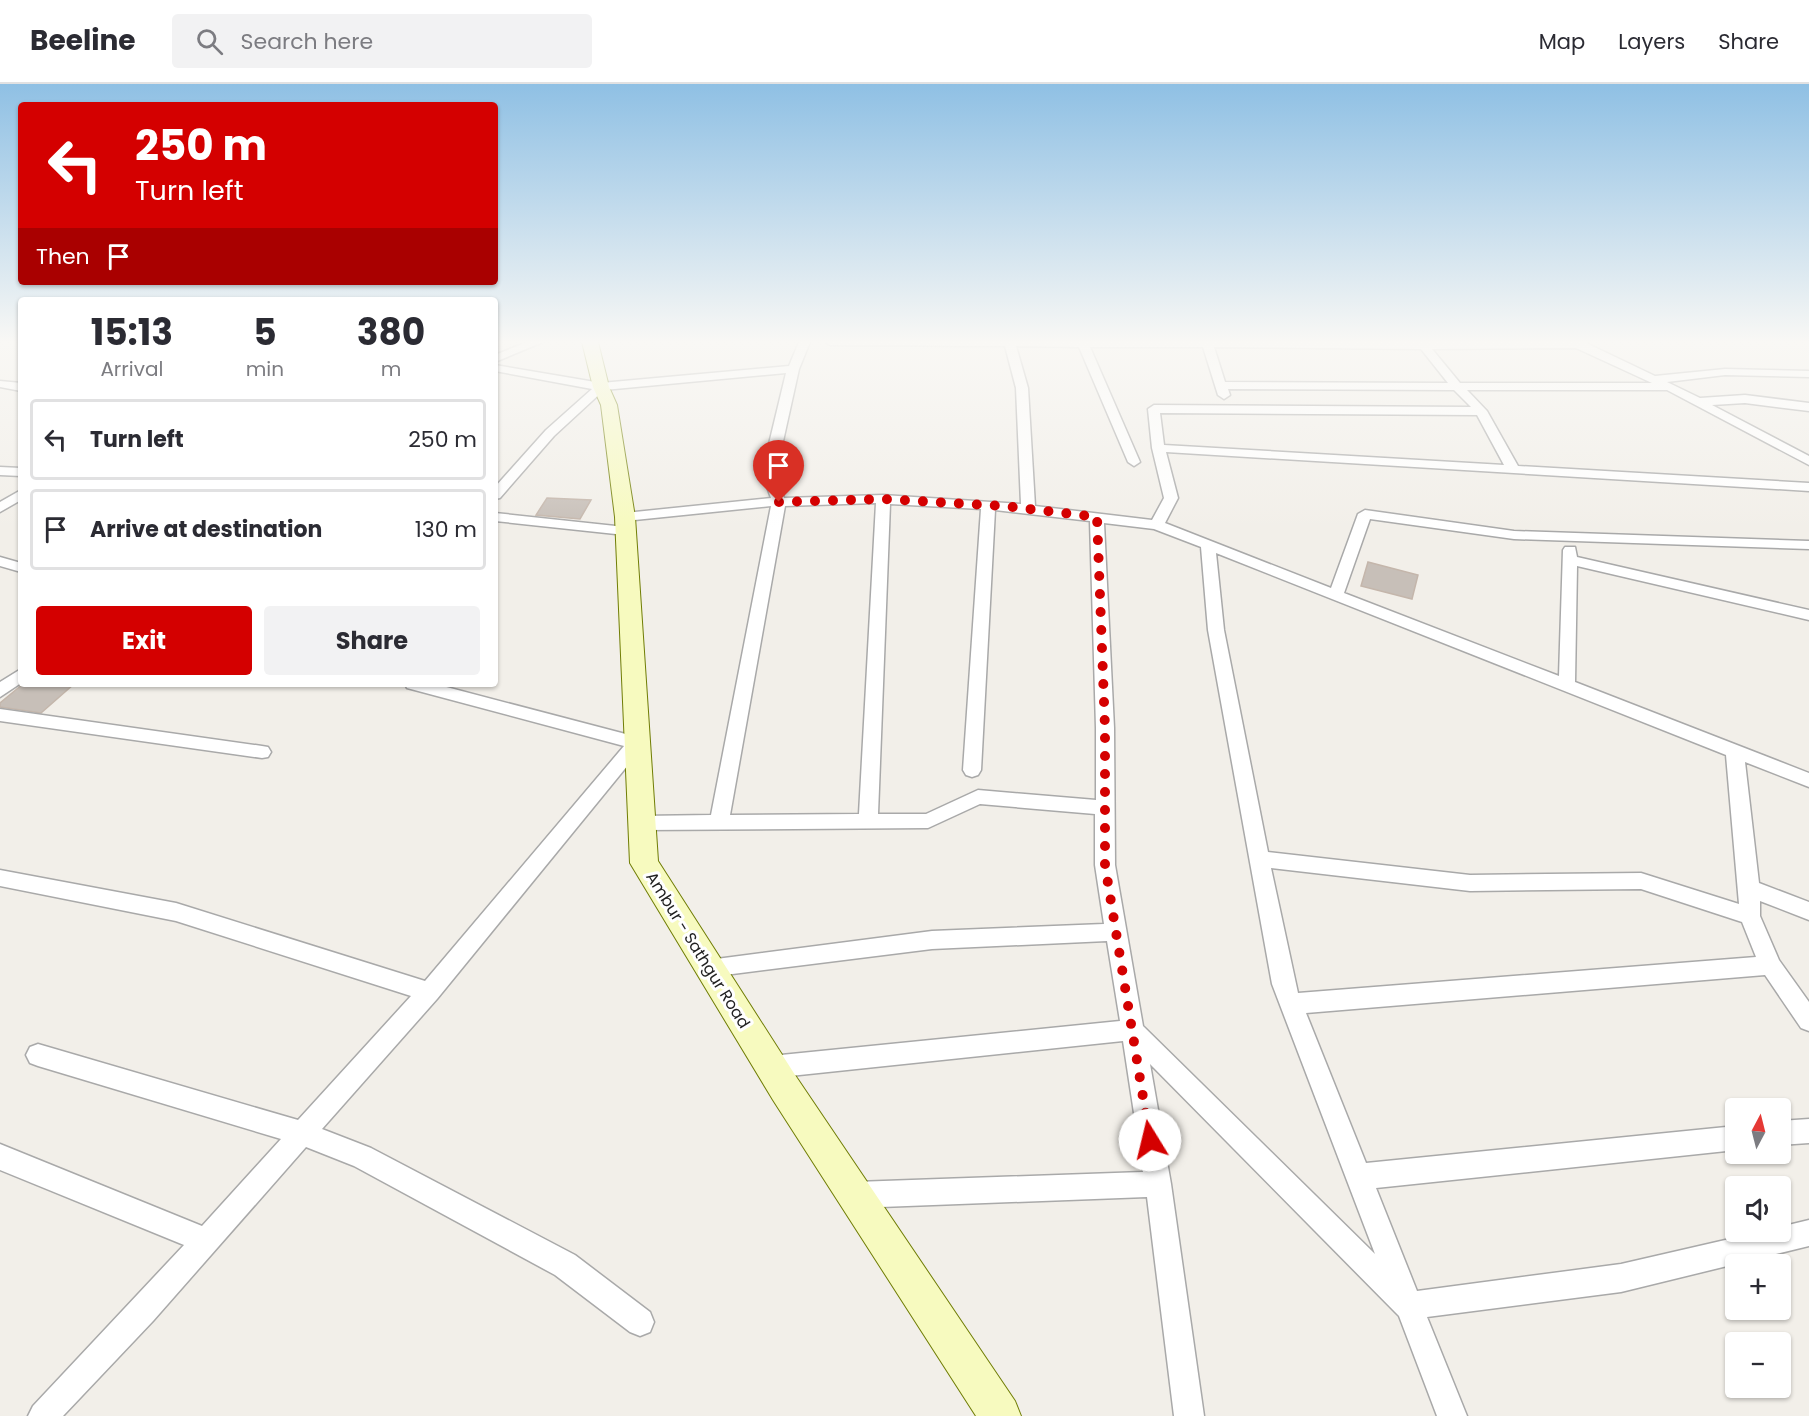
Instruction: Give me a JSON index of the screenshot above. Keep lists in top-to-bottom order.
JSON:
{
  "streets": {
    "main road": ["Ambur - Sathgur Road"]
  },
  "north": "top",
  "page": {
    "header": "Beeline",
    "search": "Search here",
    "nav": ["Map", "Layers", "Share"],
    "turn": ["250 m", "Turn left"],
    "then": "Then",
    "eta": [
      "15:13",
      "Arrival",
      "5",
      "min",
      "380",
      "m"
    ],
    "list": [
      {
        "name": "Turn left",
        "value": "250 m"
      },
      {
        "name": "Arrive at destination",
        "value": "130 m"
      }
    ],
    "buttons": ["Exit", "Share"],
    "map_buttons": ["+", "−"]
  }
}
